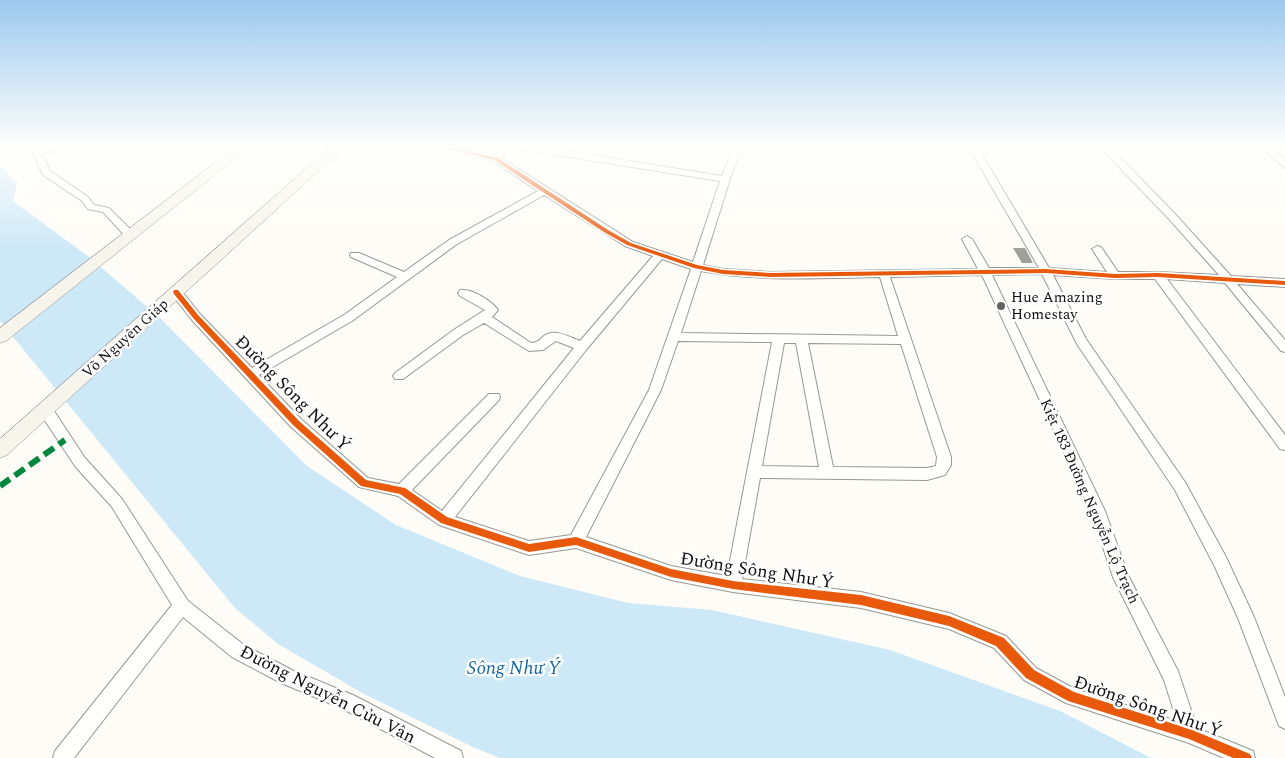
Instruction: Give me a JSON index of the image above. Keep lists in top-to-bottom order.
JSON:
{
  "streets": {
    "street": [
      "Võ Nguyên Giáp",
      "Đường Sông Như Ý",
      "Kiệt 183 Đường Nguyễn Lộ Trạch",
      "Đường Nguyễn Cửu Vân"
    ]
  },
  "crossings": [
    ["Võ Nguyên Giáp", "Đường Sông Như Ý"],
    ["Võ Nguyên Giáp", "Đường Nguyễn Cửu Vân"],
    ["Đường Sông Như Ý", "Kiệt 183 Đường Nguyễn Lộ Trạch"]
  ],
  "water": ["Sông Như Ý"],
  "places": ["Hue Amazing Homestay"]
}
